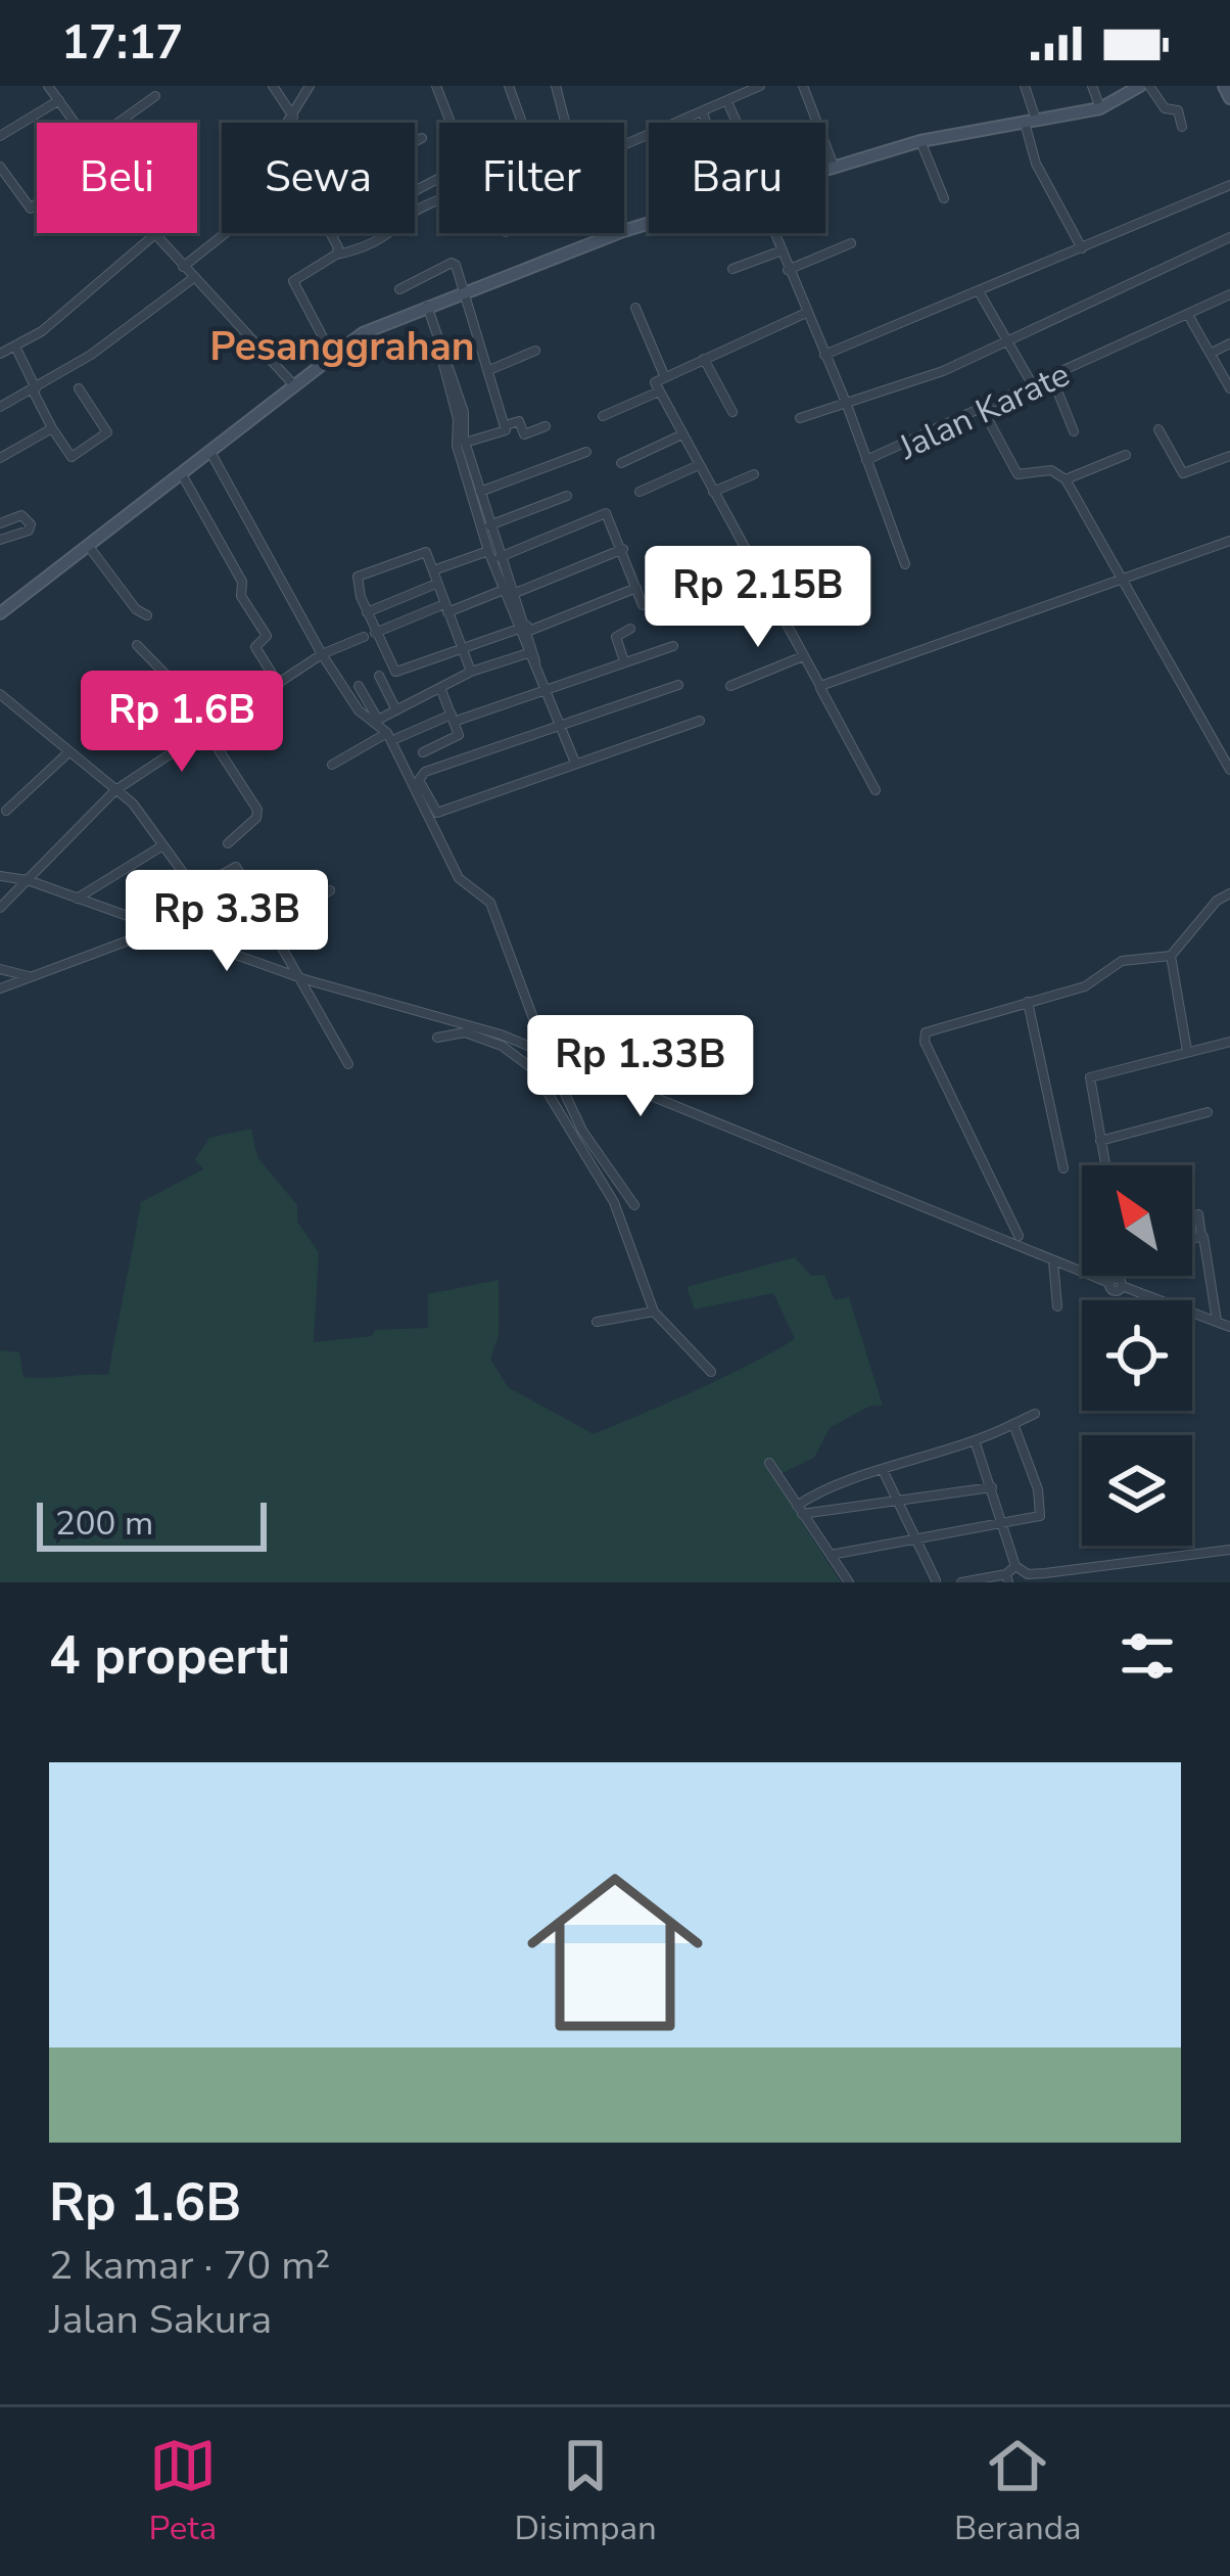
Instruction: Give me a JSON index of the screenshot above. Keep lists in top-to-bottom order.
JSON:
{
  "streets": {
    "street": ["Jalan Karate"]
  },
  "districts": ["Pesanggrahan"],
  "scale_bar": "200 m",
  "north": "top left",
  "page": {
    "status": "17:17",
    "chip": [
      "Beli",
      "Sewa",
      "Filter",
      "Baru"
    ],
    "price": [
      "Rp 2.15B",
      "Rp 1.6B",
      "Rp 3.3B",
      "Rp 1.33B"
    ],
    "scale": "200 m",
    "heading": "4 properti",
    "list": [
      {
        "name": "Rp 1.6B",
        "note": "2 kamar · 70 m² · Jalan Sakura"
      }
    ],
    "tabs": ["Peta", "Disimpan", "Beranda"]
  }
}
